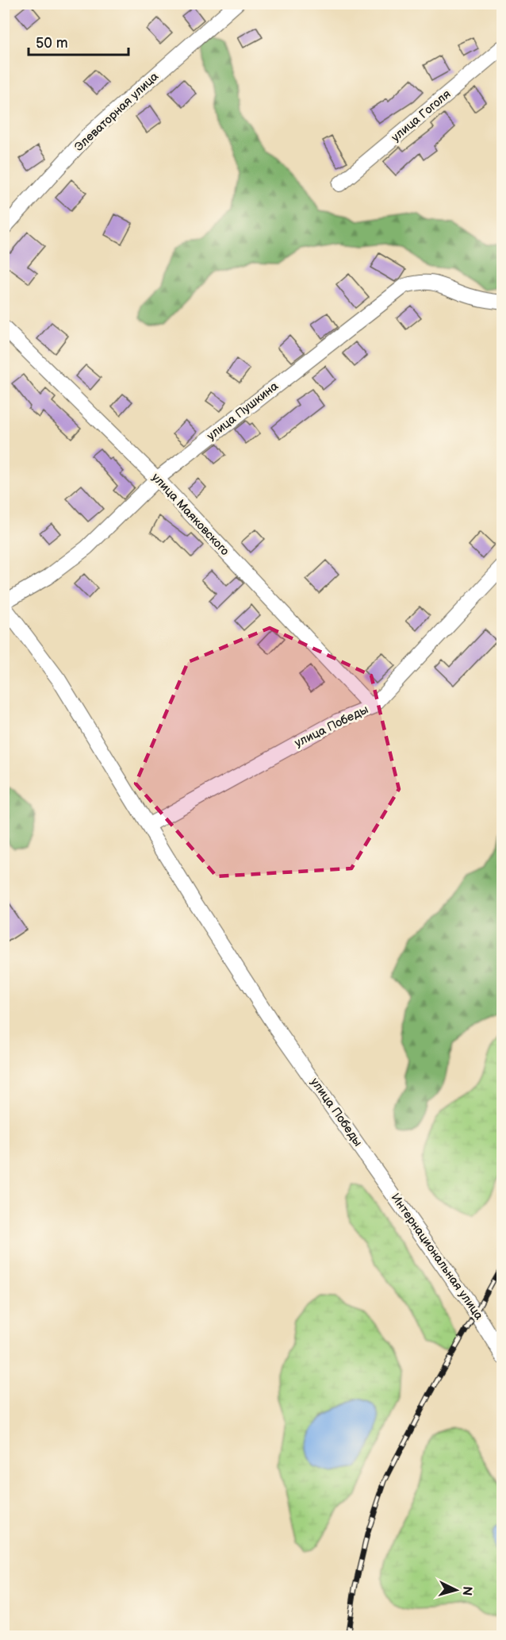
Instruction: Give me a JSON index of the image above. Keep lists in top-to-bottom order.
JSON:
{
  "streets": {
    "street": [
      "Элеваторная улица",
      "улица Гоголя",
      "улица Пушкина",
      "улица Маяковского",
      "улица Победы",
      "Интернациональная улица"
    ]
  },
  "crossings": [
    ["улица Пушкина", "улица Маяковского"],
    ["улица Пушкина", "улица Победы"],
    ["улица Маяковского", "улица Победы"],
    ["улица Победы", "Интернациональная улица"]
  ],
  "scale_bar": "50 m",
  "north": "right"
}
